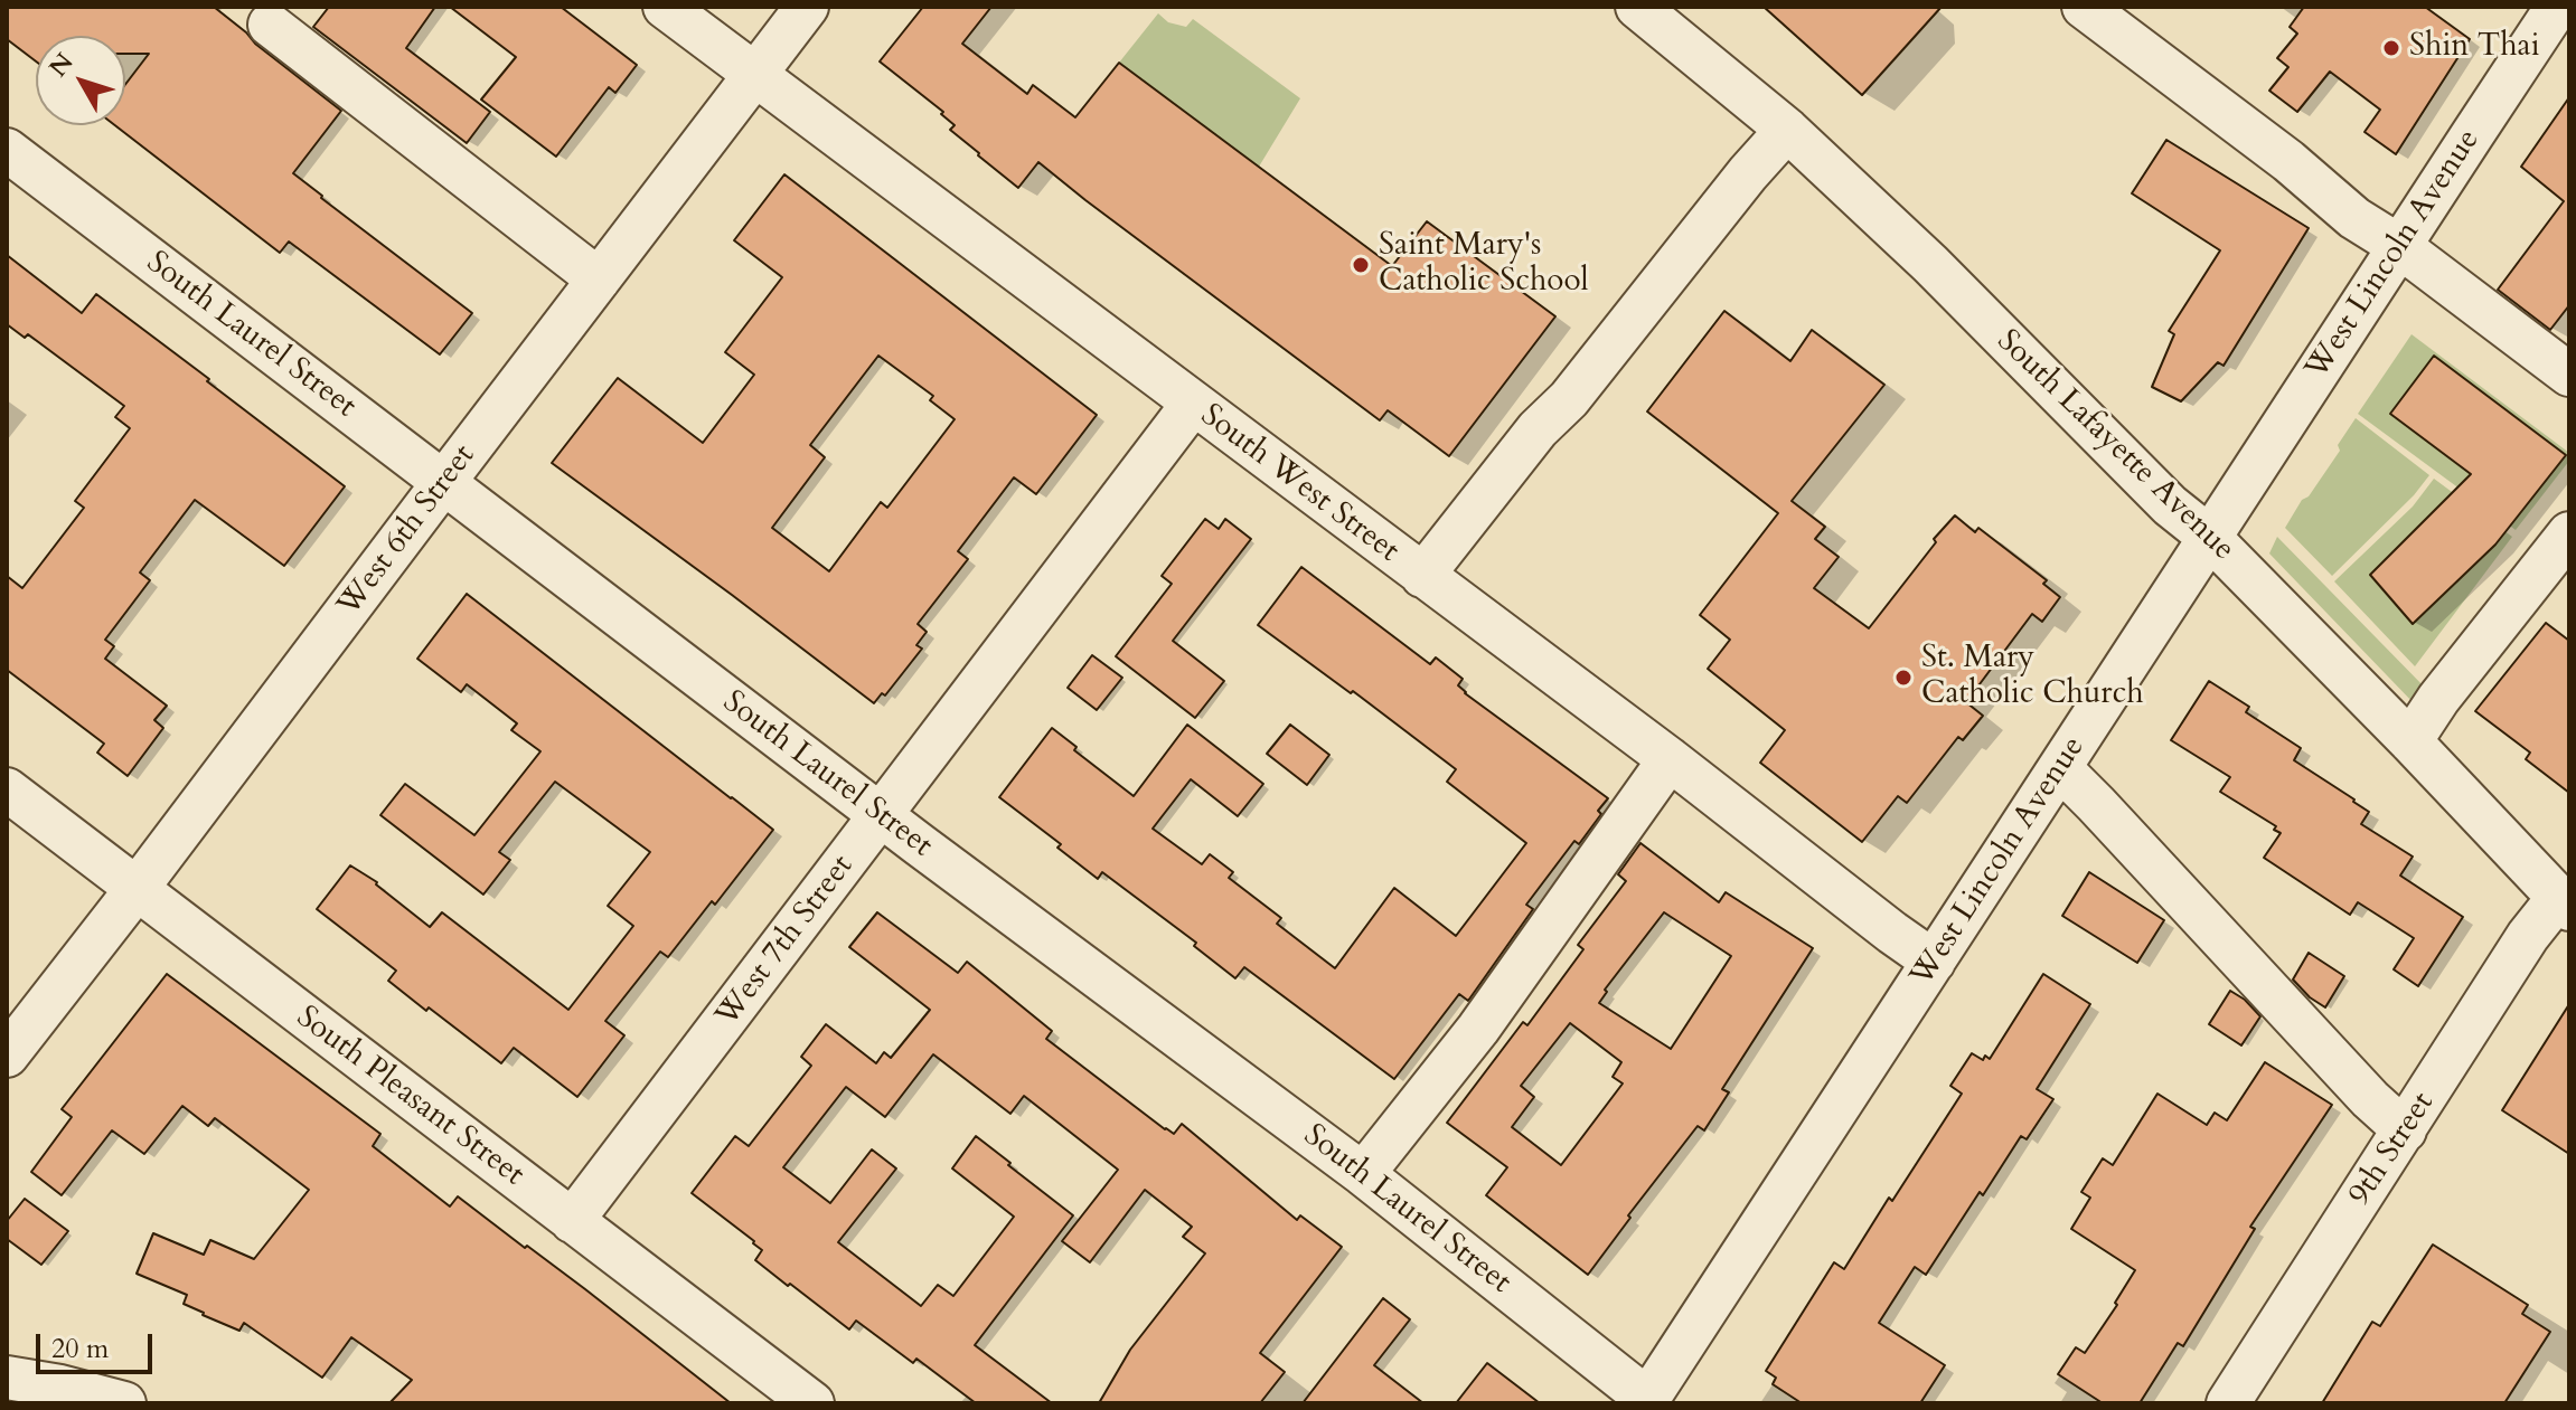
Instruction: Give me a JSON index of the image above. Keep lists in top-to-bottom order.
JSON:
{
  "streets": {
    "street": [
      "West Lincoln Avenue",
      "South Laurel Street",
      "South Lafayette Avenue",
      "South West Street",
      "West 6th Street",
      "West 7th Street",
      "South Pleasant Street",
      "9th Street"
    ]
  },
  "crossings": [
    ["West Lincoln Avenue", "South Laurel Street"],
    ["West Lincoln Avenue", "South Lafayette Avenue"],
    ["West Lincoln Avenue", "South West Street"],
    ["South Laurel Street", "West 6th Street"],
    ["South Laurel Street", "West 7th Street"],
    ["South Lafayette Avenue", "9th Street"],
    ["South West Street", "West 6th Street"],
    ["South West Street", "West 7th Street"],
    ["West 6th Street", "South Pleasant Street"],
    ["West 7th Street", "South Pleasant Street"]
  ],
  "places": ["Shin Thai", "Saint Mary's Catholic School", "St. Mary Catholic Church"],
  "scale_bar": "20 m",
  "north": "top left"
}
